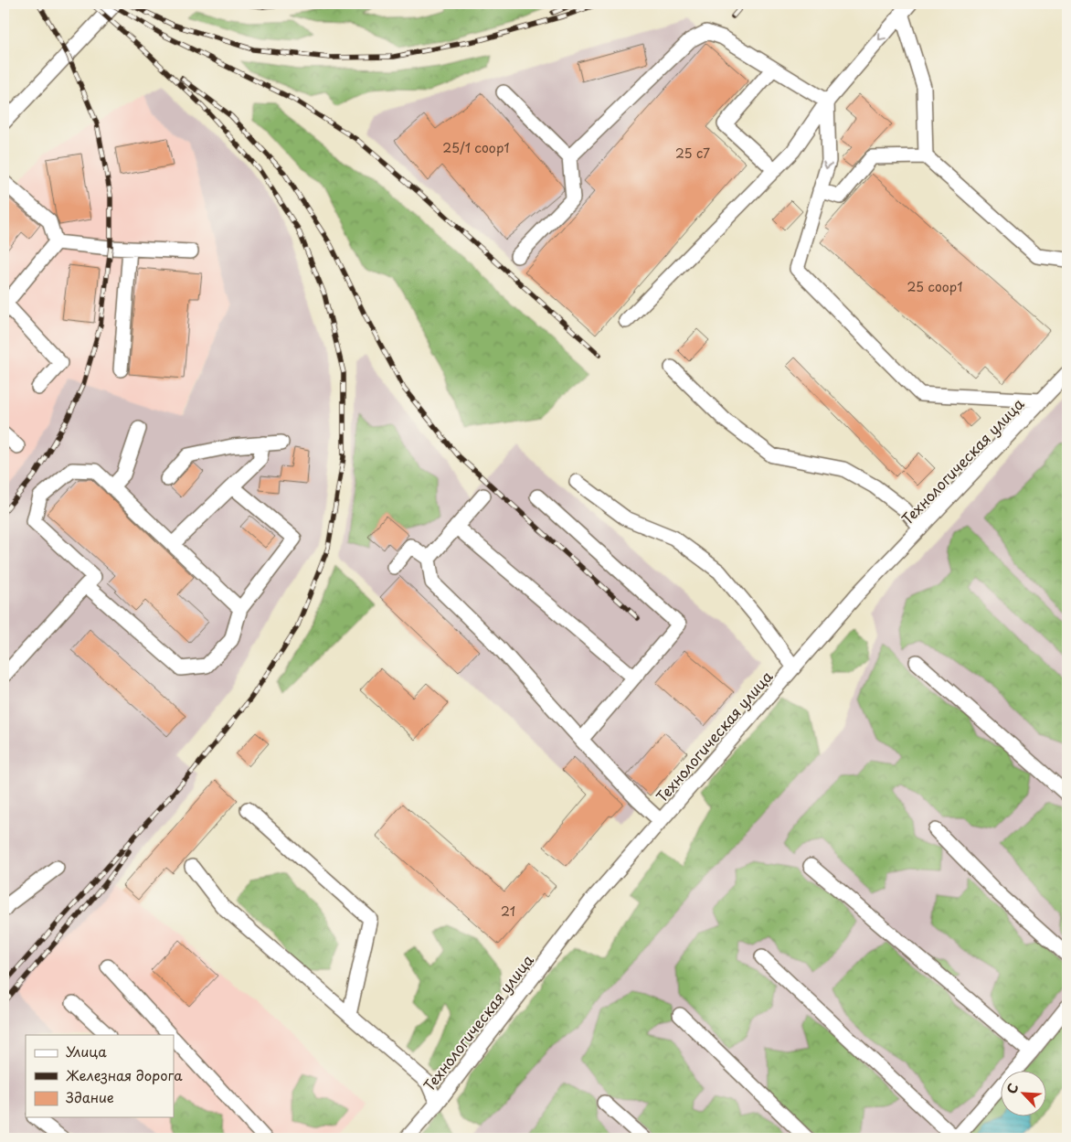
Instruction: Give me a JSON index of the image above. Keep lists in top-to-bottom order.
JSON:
{
  "streets": {
    "street": ["Технологическая улица"]
  },
  "house_numbers": [
    "25/1 соор1",
    "25 с7",
    "25 соор1",
    "21"
  ],
  "legend": ["Улица", "Железная дорога", "Здание"],
  "north": "top left"
}
